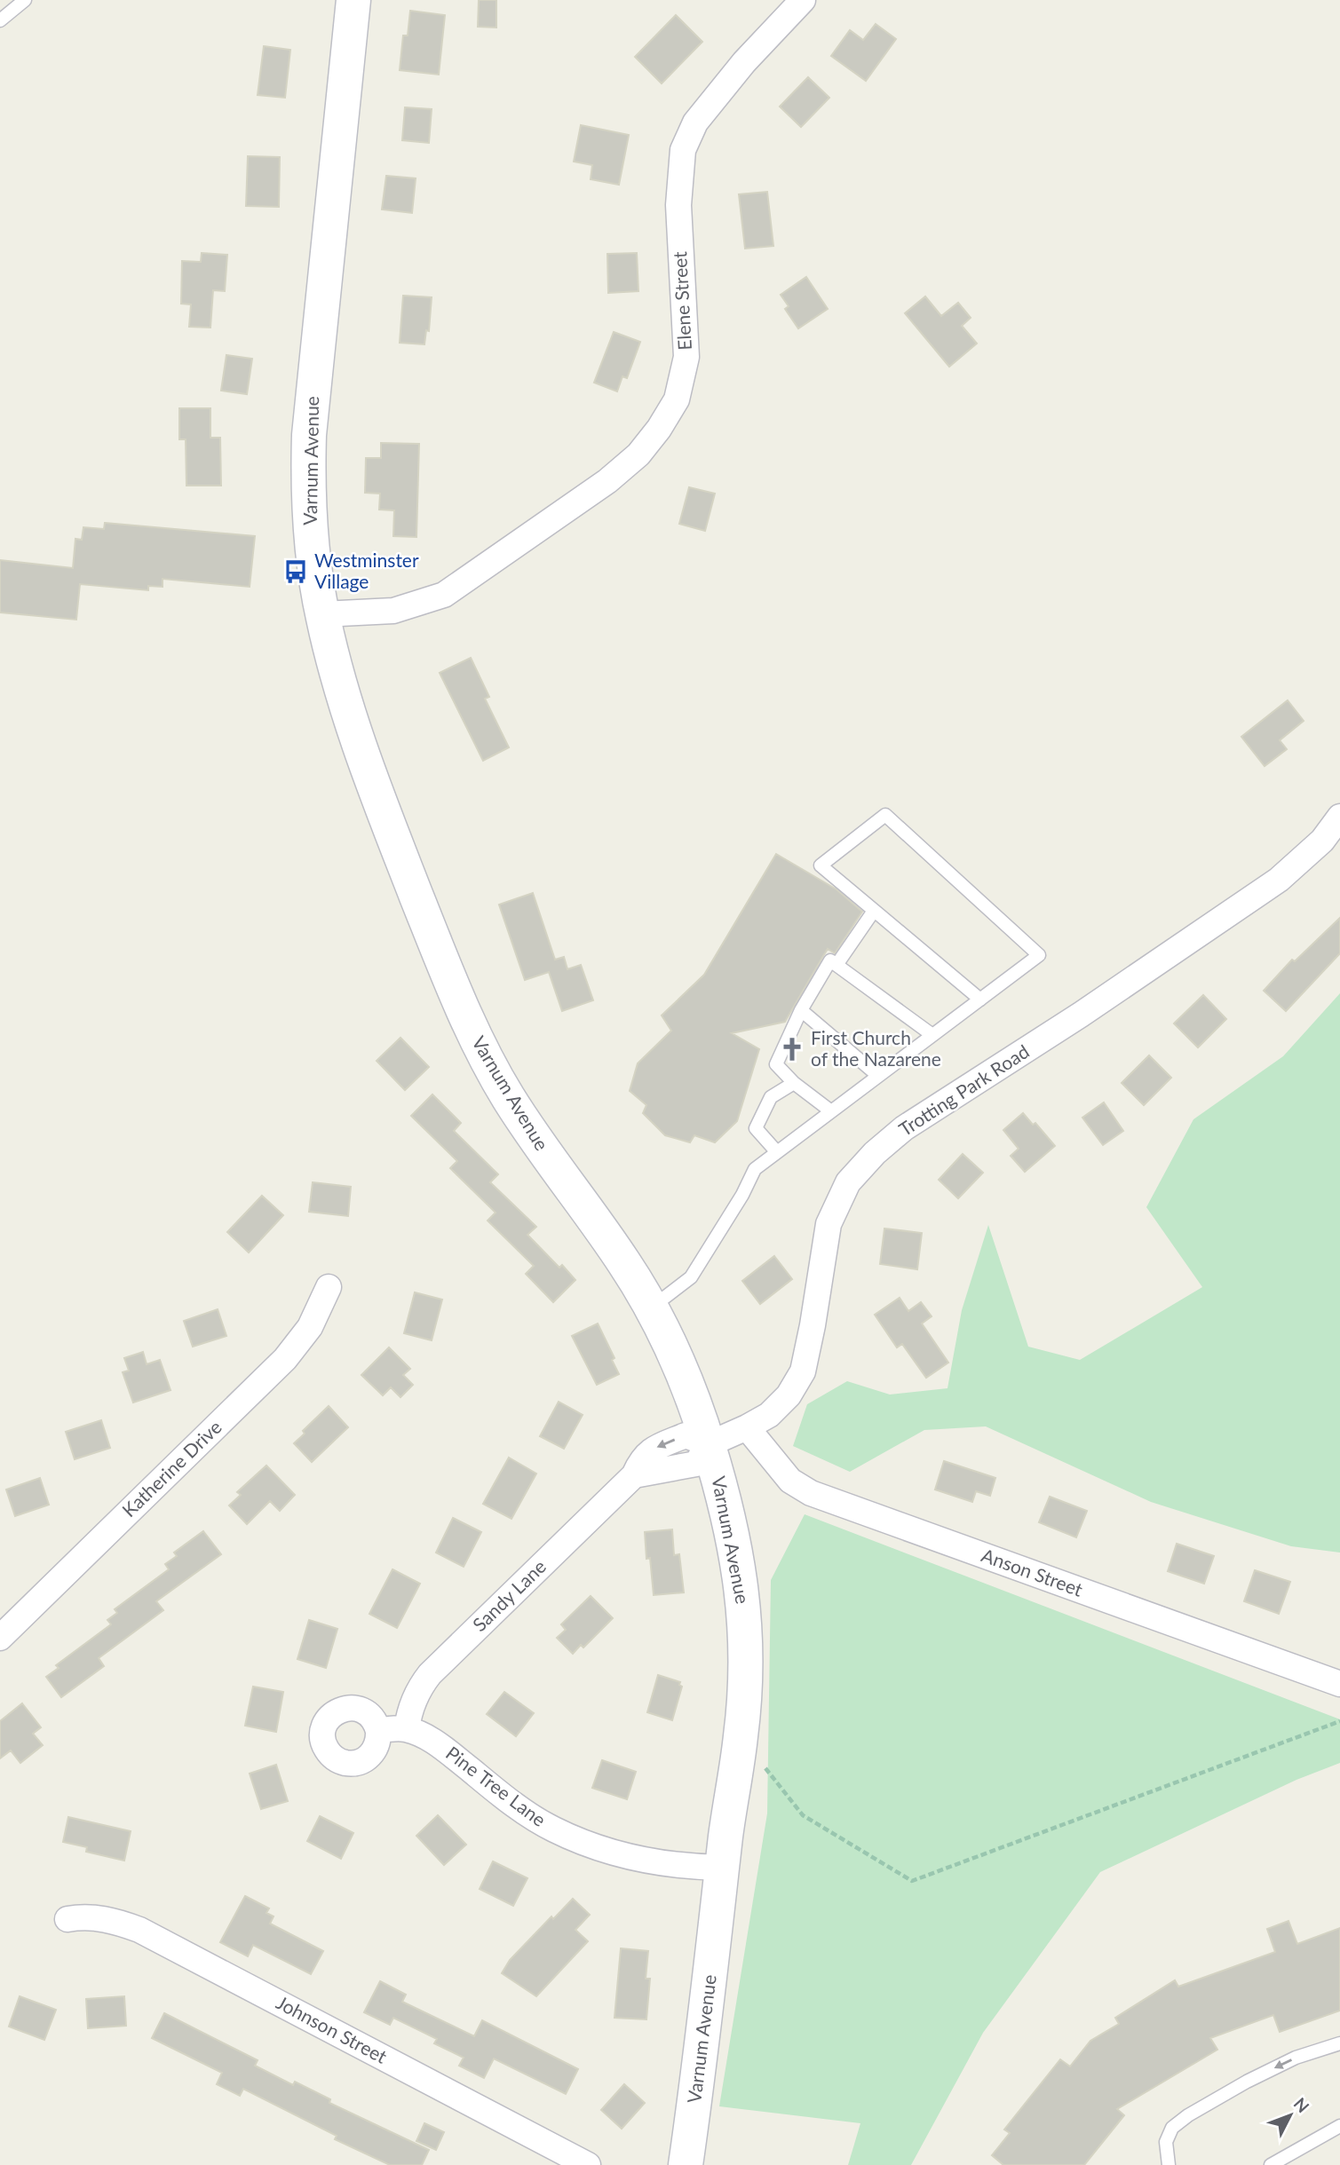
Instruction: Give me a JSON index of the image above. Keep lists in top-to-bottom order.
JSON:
{
  "streets": {
    "main road": ["Varnum Avenue"],
    "street": [
      "Elene Street",
      "Trotting Park Road",
      "Katherine Drive",
      "Anson Street",
      "Sandy Lane",
      "Pine Tree Lane",
      "Johnson Street"
    ]
  },
  "crossings": [
    ["Elene Street", "Varnum Avenue"],
    ["Varnum Avenue", "Trotting Park Road"],
    ["Varnum Avenue", "Sandy Lane"],
    ["Varnum Avenue", "Pine Tree Lane"],
    ["Trotting Park Road", "Anson Street"],
    ["Trotting Park Road", "Sandy Lane"],
    ["Sandy Lane", "Pine Tree Lane"]
  ],
  "places": {
    "bus stop": ["Westminster Village"],
    "church": ["First Church of the Nazarene"]
  },
  "north": "top right"
}
